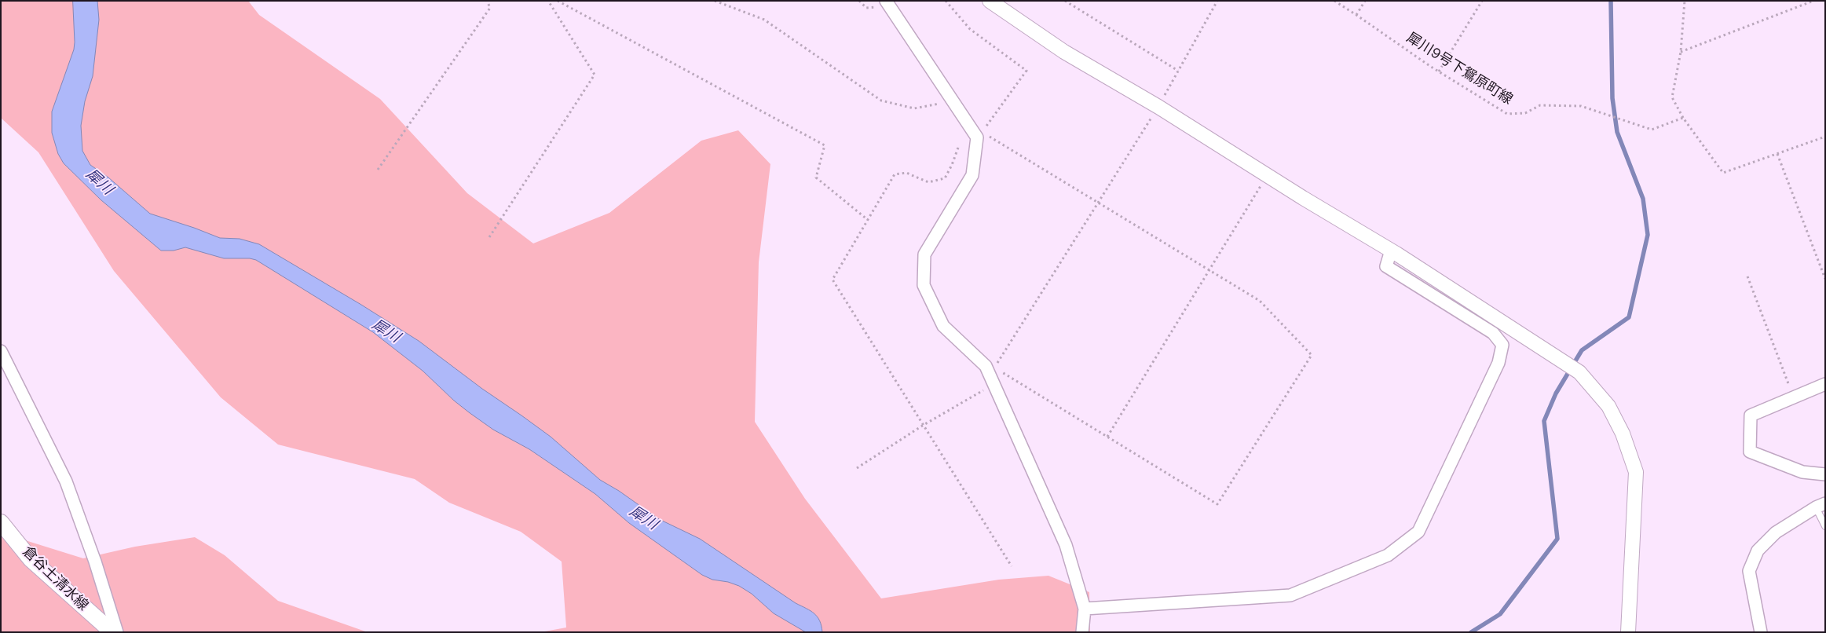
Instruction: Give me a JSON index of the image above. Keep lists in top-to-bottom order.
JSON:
{
  "streets": {
    "main road": ["倉谷土清水線"],
    "path": ["犀川9号下鴛原町線"]
  },
  "water": ["犀川"]
}
